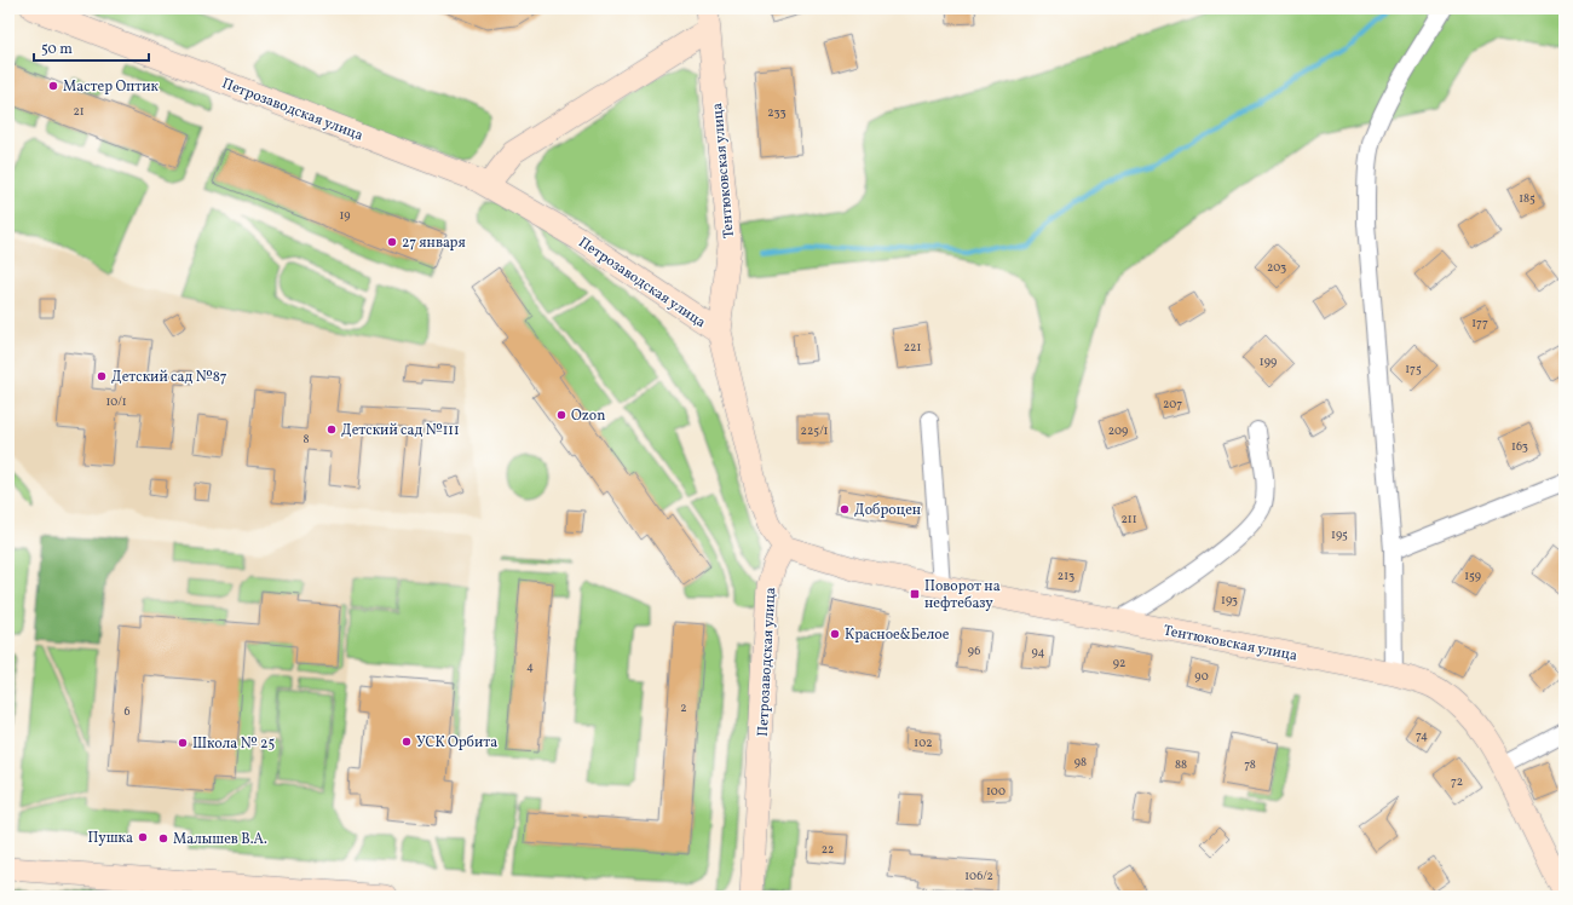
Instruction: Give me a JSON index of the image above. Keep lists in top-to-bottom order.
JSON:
{
  "streets": {
    "street": ["Петрозаводская улица", "Тентюковская улица"]
  },
  "crossings": [
    ["Петрозаводская улица", "Тентюковская улица"]
  ],
  "places": {
    "other": [
      "Мастер Оптик",
      "27 января",
      "Детский сад №87",
      "Ozon",
      "Детский сад №111",
      "Доброцен",
      "Красное&Белое",
      "УСК Орбита",
      "Школа № 25",
      "Пушка",
      "Малышев В.А."
    ],
    "transit": ["Поворот на нефтебазу"]
  },
  "house_numbers": [
    "21",
    "233",
    "185",
    "19",
    "203",
    "177",
    "221",
    "199",
    "175",
    "10/1",
    "207",
    "225/1",
    "209",
    "8",
    "163",
    "211",
    "195",
    "213",
    "159",
    "193",
    "96",
    "94",
    "92",
    "4",
    "90",
    "2",
    "6",
    "74",
    "102",
    "98",
    "88",
    "78",
    "72",
    "100",
    "22",
    "106/2"
  ],
  "scale_bar": "50 m"
}
